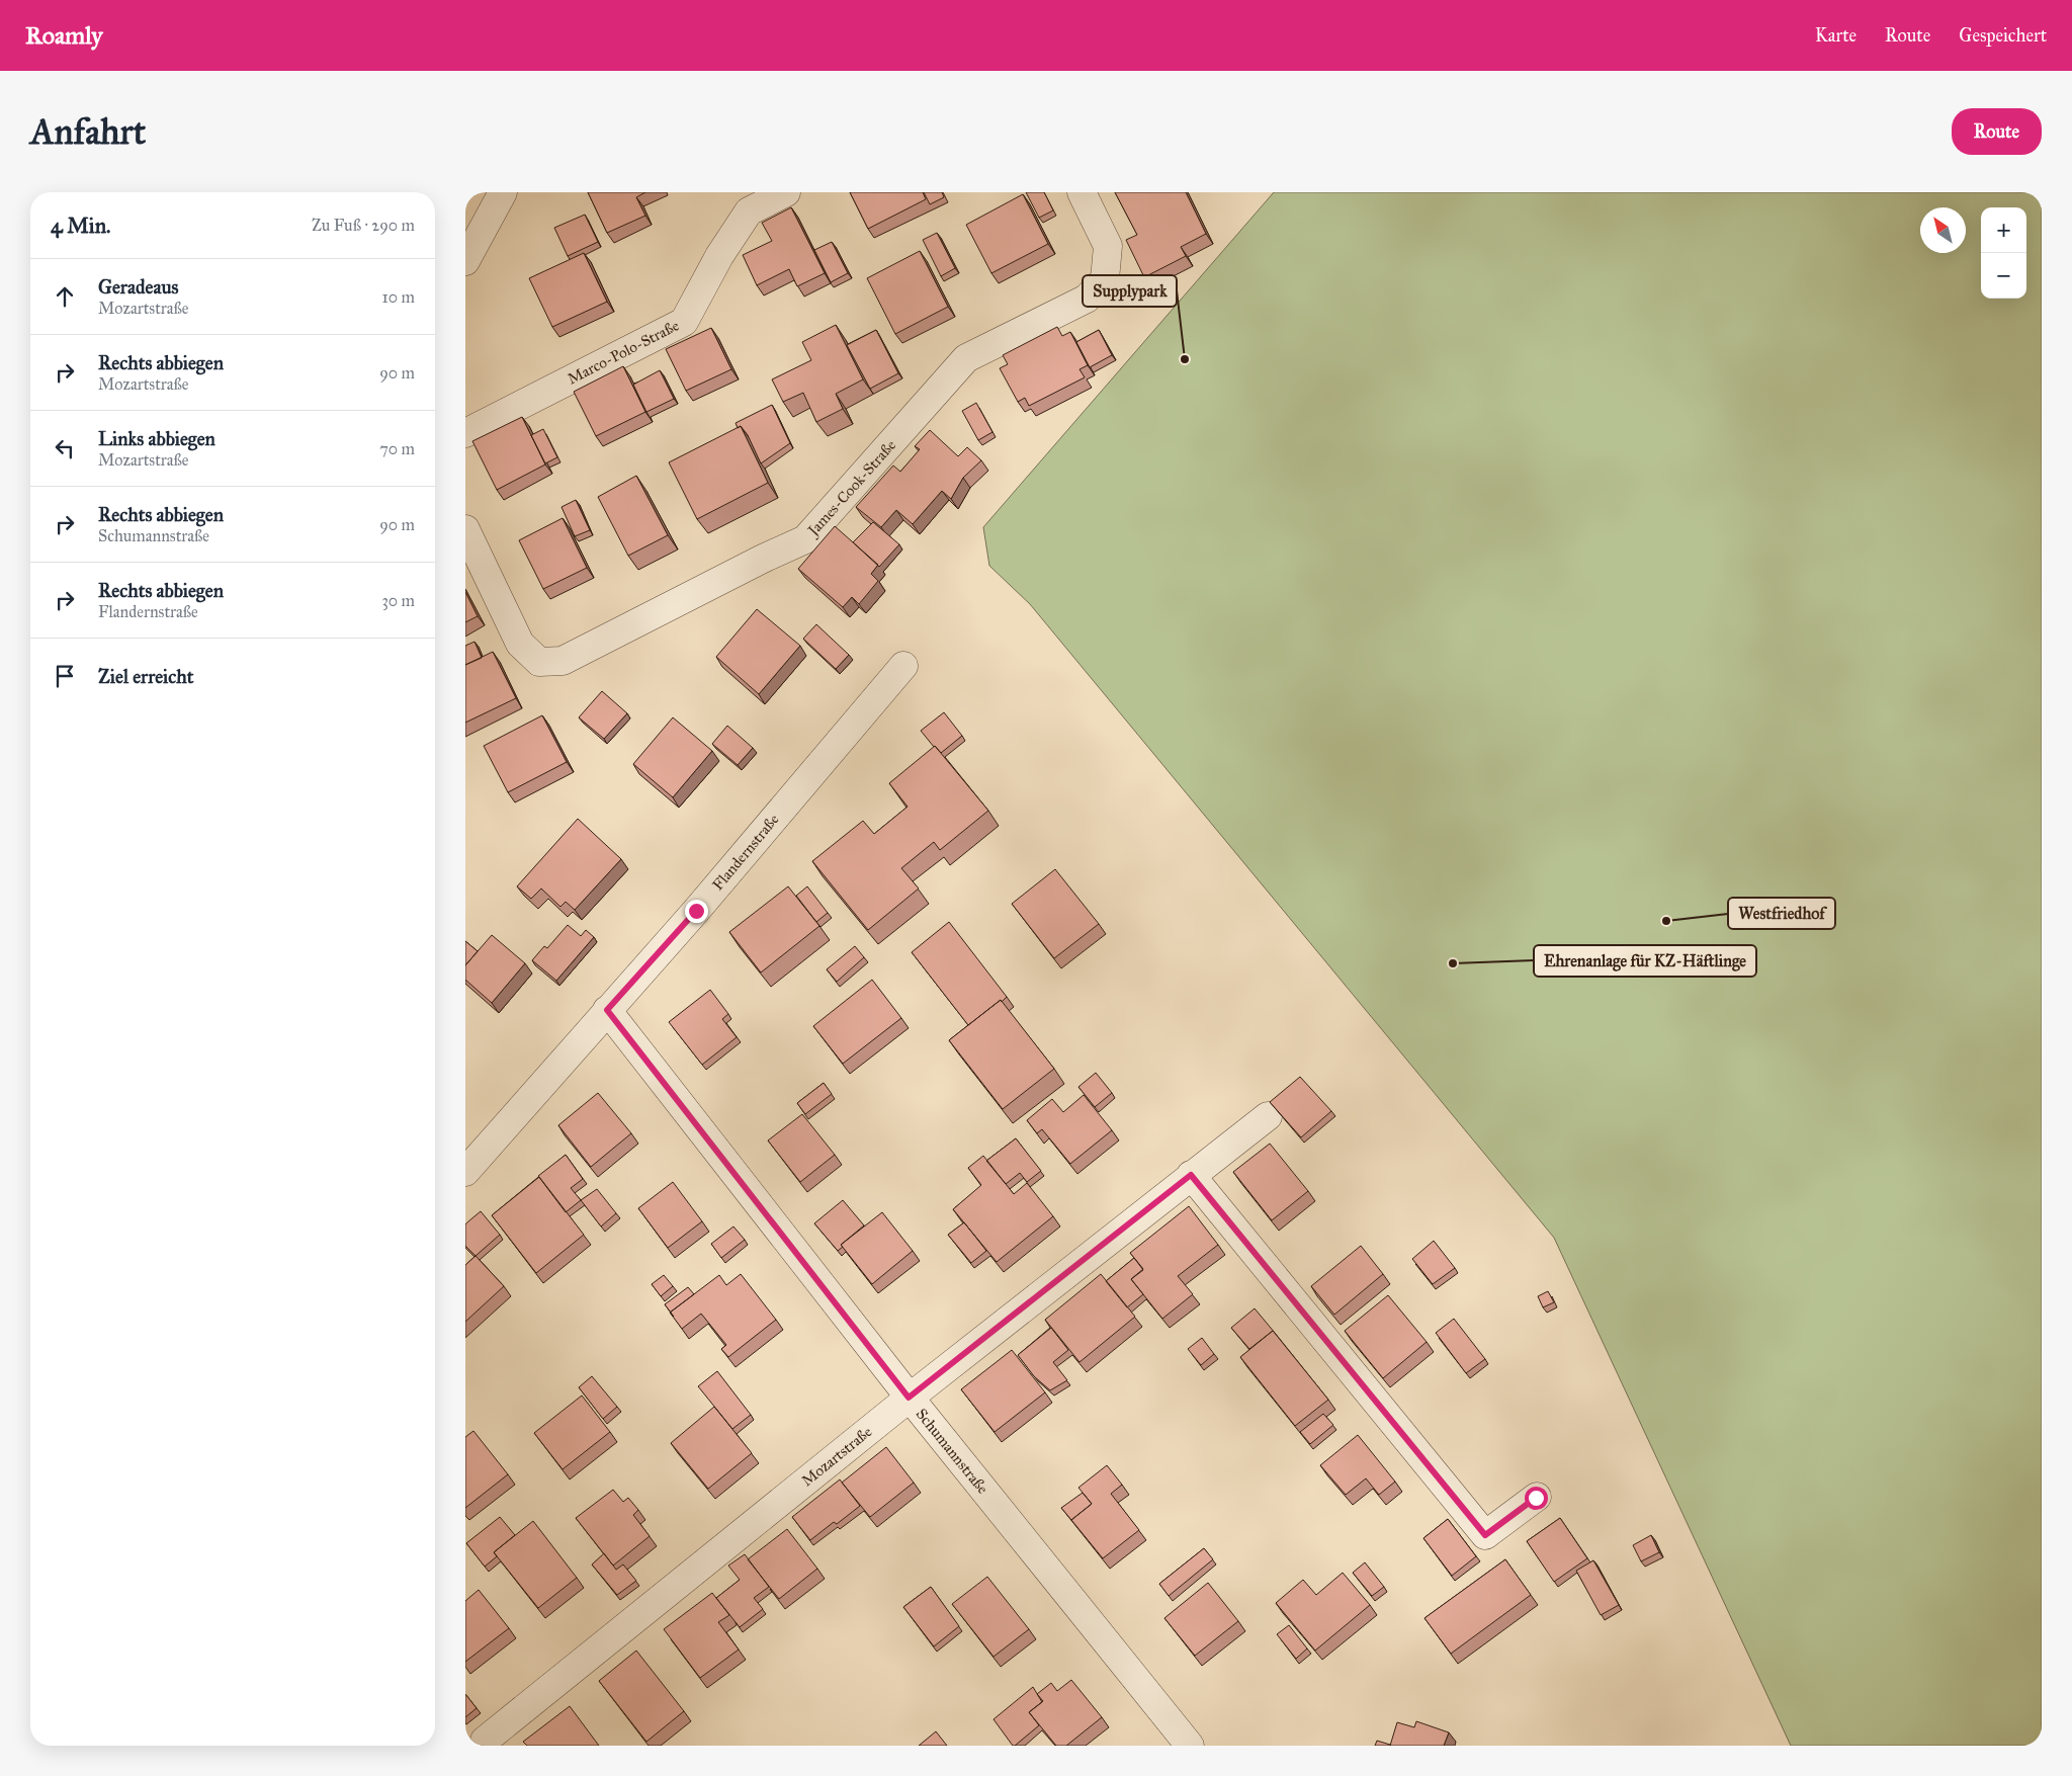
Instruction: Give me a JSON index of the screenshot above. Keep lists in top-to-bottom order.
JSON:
{
  "streets": {
    "street": [
      "Marco-Polo-Straße",
      "James-Cook-Straße",
      "Flandernstraße",
      "Schumannstraße",
      "Mozartstraße"
    ]
  },
  "crossings": [
    ["Flandernstraße", "Schumannstraße"],
    ["Schumannstraße", "Mozartstraße"]
  ],
  "places": ["Supplypark", "Westfriedhof", "Ehrenanlage für KZ-Häftlinge"],
  "north": "top left",
  "page": {
    "header": "Roamly",
    "nav": ["Karte", "Route", "Gespeichert"],
    "buttons": "Route",
    "title": "Anfahrt",
    "heading": ["4 Min.", "Zu Fuß · 290 m"],
    "map_buttons": ["+", "−"],
    "list": [
      ["Geradeaus", "Mozartstraße", "10 m"],
      ["Rechts abbiegen", "Mozartstraße", "90 m"],
      ["Links abbiegen", "Mozartstraße", "70 m"],
      ["Rechts abbiegen", "Schumannstraße", "90 m"],
      ["Rechts abbiegen", "Flandernstraße", "30 m"],
      "Ziel erreicht"
    ]
  }
}
